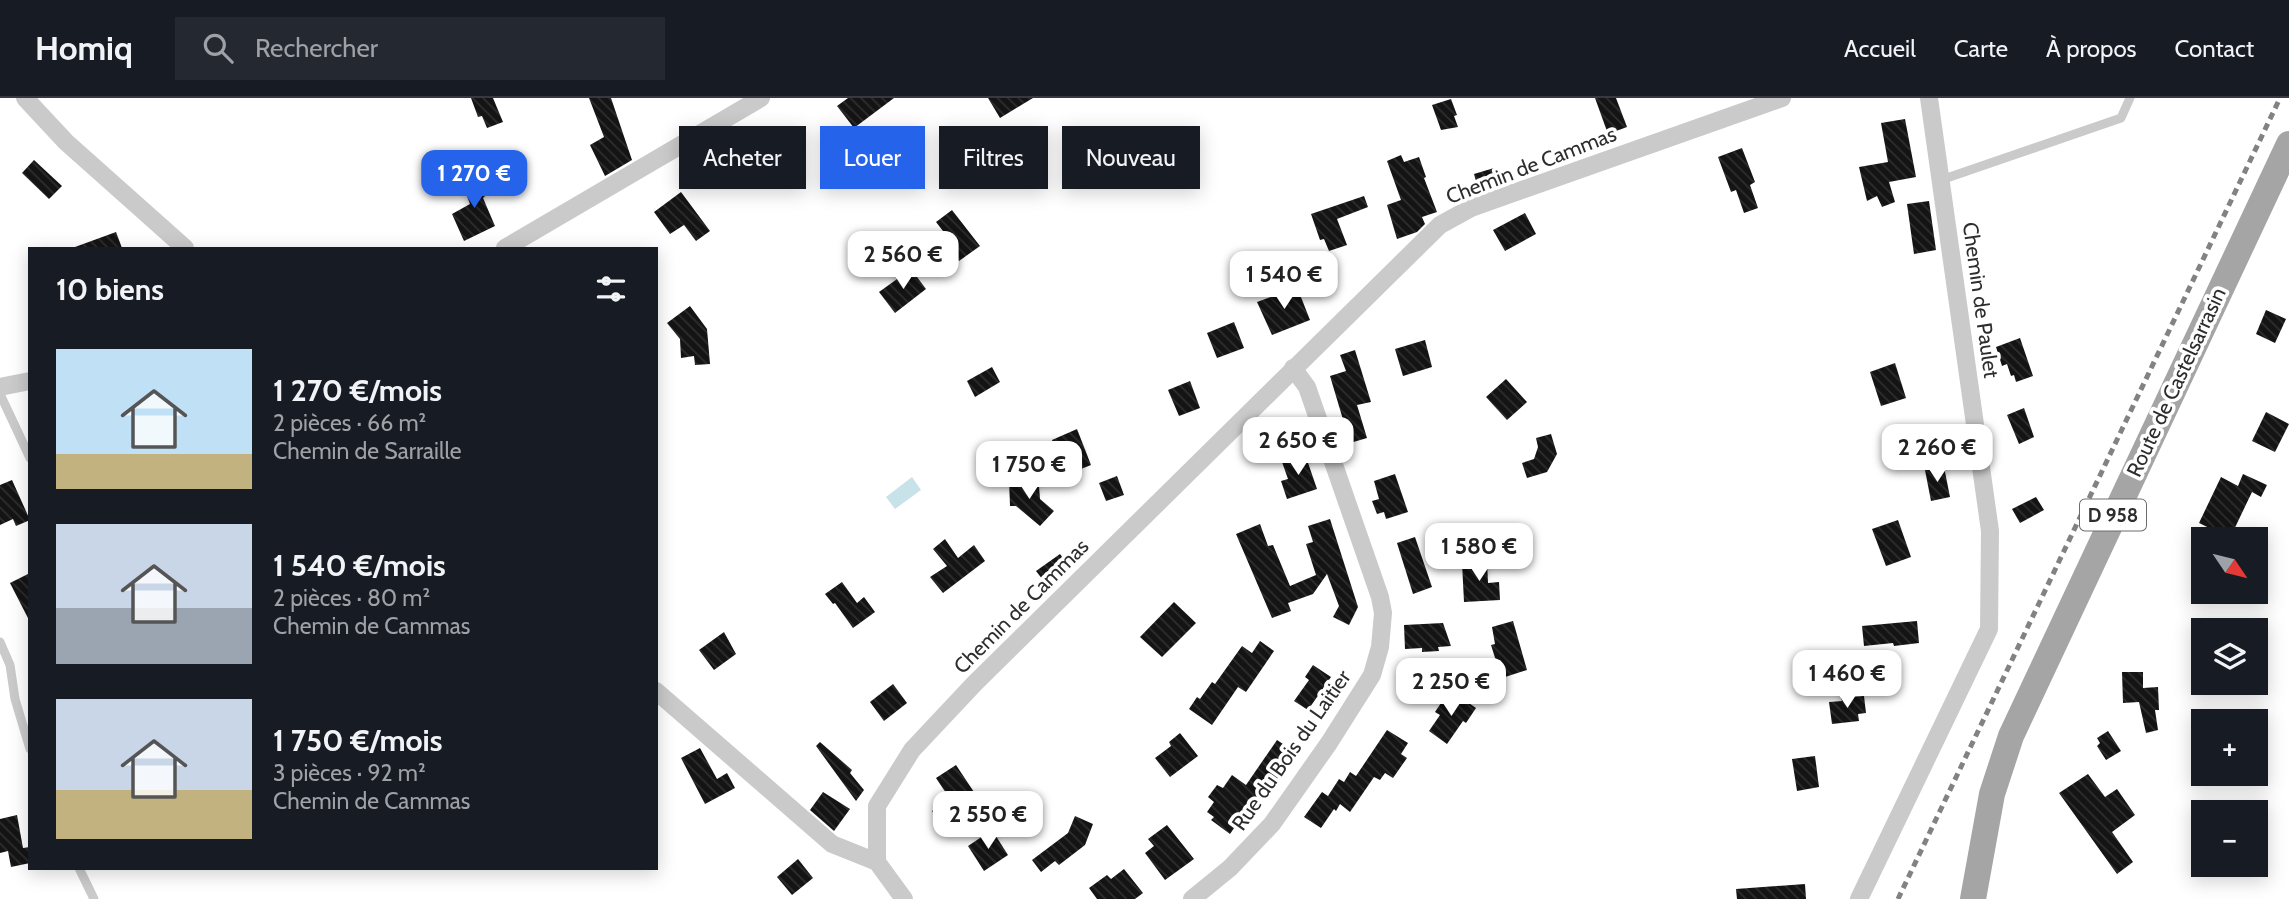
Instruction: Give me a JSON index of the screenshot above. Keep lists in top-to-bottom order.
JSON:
{
  "streets": {
    "main road": ["Route de Castelsarrasin", "D 958"],
    "street": ["Chemin de Cammas", "Chemin de Paulet", "Rue du Bois du Laitier"]
  },
  "crossings": [
    ["Chemin de Cammas", "Rue du Bois du Laitier"]
  ],
  "north": "bottom right",
  "page": {
    "header": "Homiq",
    "search": "Rechercher",
    "nav": [
      "Accueil",
      "Carte",
      "À propos",
      "Contact"
    ],
    "chip": [
      "Acheter",
      "Louer",
      "Filtres",
      "Nouveau"
    ],
    "price": [
      "1 270 €",
      "2 560 €",
      "1 540 €",
      "2 650 €",
      "2 260 €",
      "1 750 €",
      "1 580 €",
      "1 460 €",
      "2 250 €",
      "2 550 €"
    ],
    "heading": "10 biens",
    "list": [
      {
        "name": "1 270 €/mois",
        "note": "2 pièces · 66 m² · Chemin de Sarraille"
      },
      {
        "name": "1 540 €/mois",
        "note": "2 pièces · 80 m² · Chemin de Cammas"
      },
      {
        "name": "1 750 €/mois",
        "note": "3 pièces · 92 m² · Chemin de Cammas"
      }
    ],
    "map_buttons": ["+", "−"]
  }
}
